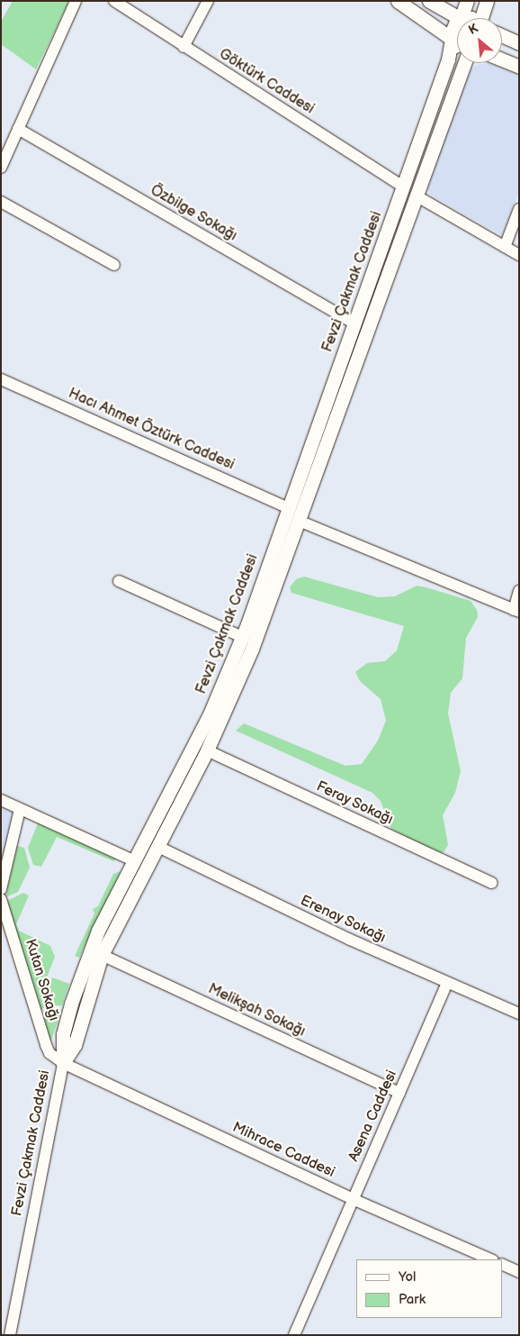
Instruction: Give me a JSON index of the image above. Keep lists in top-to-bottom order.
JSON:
{
  "streets": {
    "main road": ["Fevzi Çakmak Caddesi"],
    "street": [
      "Göktürk Caddesi",
      "Özbilge Sokağı",
      "Hacı Ahmet Öztürk Caddesi",
      "Feray Sokağı",
      "Erenay Sokağı",
      "Kutan Sokağı",
      "Melikşah Sokağı",
      "Asena Caddesi",
      "Mihrace Caddesi"
    ]
  },
  "crossings": [
    ["Göktürk Caddesi", "Fevzi Çakmak Caddesi"],
    ["Özbilge Sokağı", "Fevzi Çakmak Caddesi"],
    ["Fevzi Çakmak Caddesi", "Hacı Ahmet Öztürk Caddesi"],
    ["Fevzi Çakmak Caddesi", "Feray Sokağı"],
    ["Fevzi Çakmak Caddesi", "Erenay Sokağı"],
    ["Fevzi Çakmak Caddesi", "Kutan Sokağı"],
    ["Fevzi Çakmak Caddesi", "Melikşah Sokağı"],
    ["Fevzi Çakmak Caddesi", "Mihrace Caddesi"],
    ["Erenay Sokağı", "Asena Caddesi"],
    ["Kutan Sokağı", "Mihrace Caddesi"],
    ["Melikşah Sokağı", "Asena Caddesi"],
    ["Asena Caddesi", "Mihrace Caddesi"]
  ],
  "legend": ["Yol", "Park"],
  "north": "top left"
}
